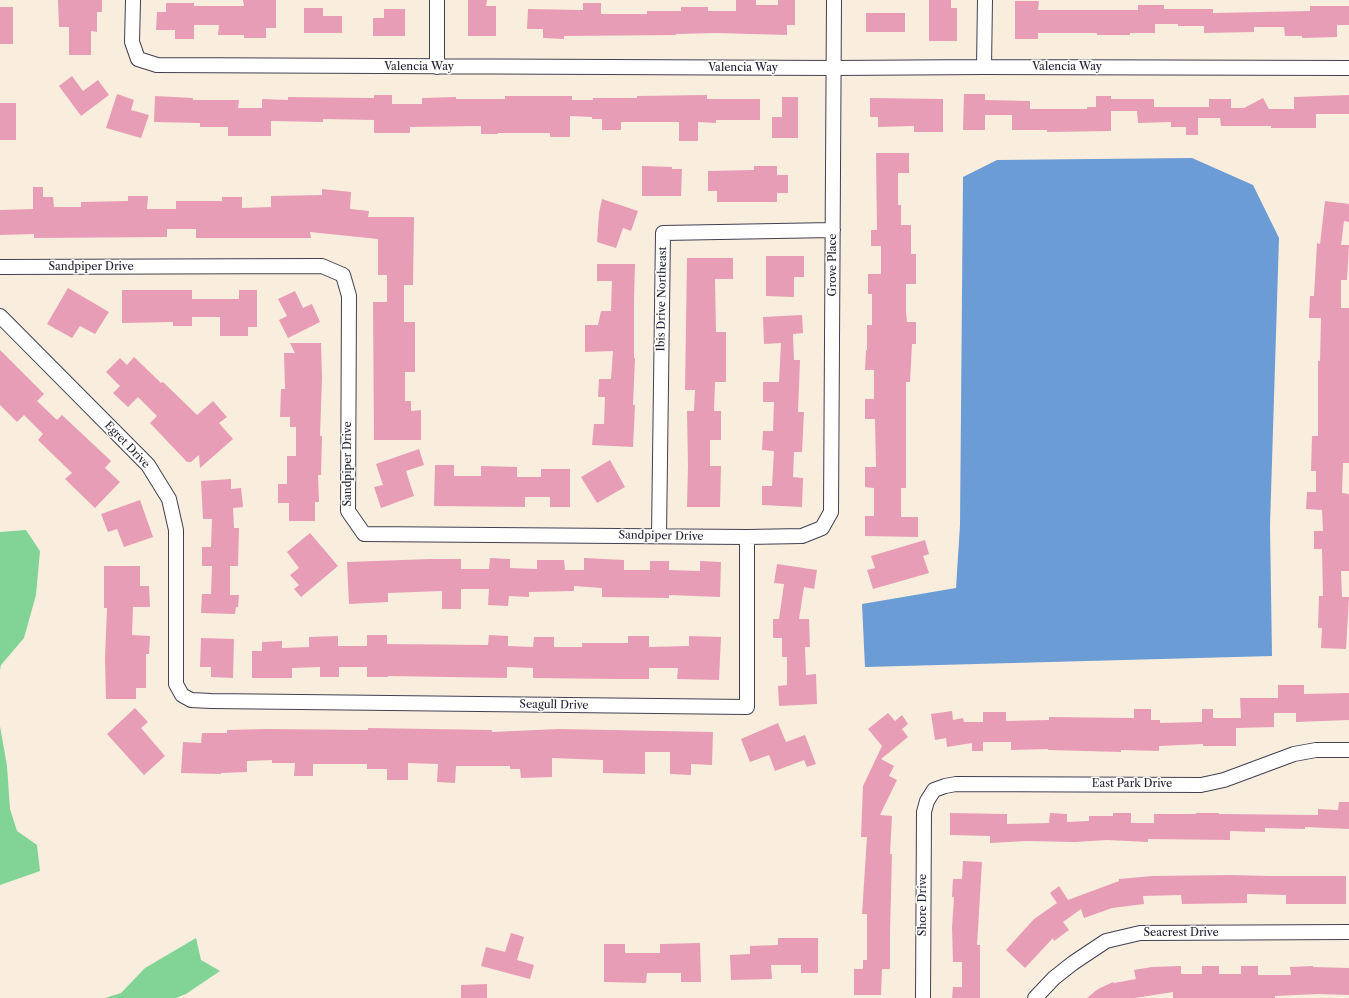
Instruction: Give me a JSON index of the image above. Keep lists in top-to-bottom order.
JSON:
{
  "streets": {
    "street": [
      "Valencia Way",
      "Grove Place",
      "Sandpiper Drive",
      "Ibis Drive Northeast",
      "Egret Drive",
      "Seagull Drive",
      "East Park Drive",
      "Shore Drive",
      "Seacrest Drive"
    ]
  },
  "crossings": [
    ["Valencia Way", "Grove Place"],
    ["Grove Place", "Sandpiper Drive"],
    ["Grove Place", "Ibis Drive Northeast"],
    ["Sandpiper Drive", "Ibis Drive Northeast"],
    ["Sandpiper Drive", "Seagull Drive"],
    ["Egret Drive", "Seagull Drive"],
    ["East Park Drive", "Shore Drive"]
  ]
}
